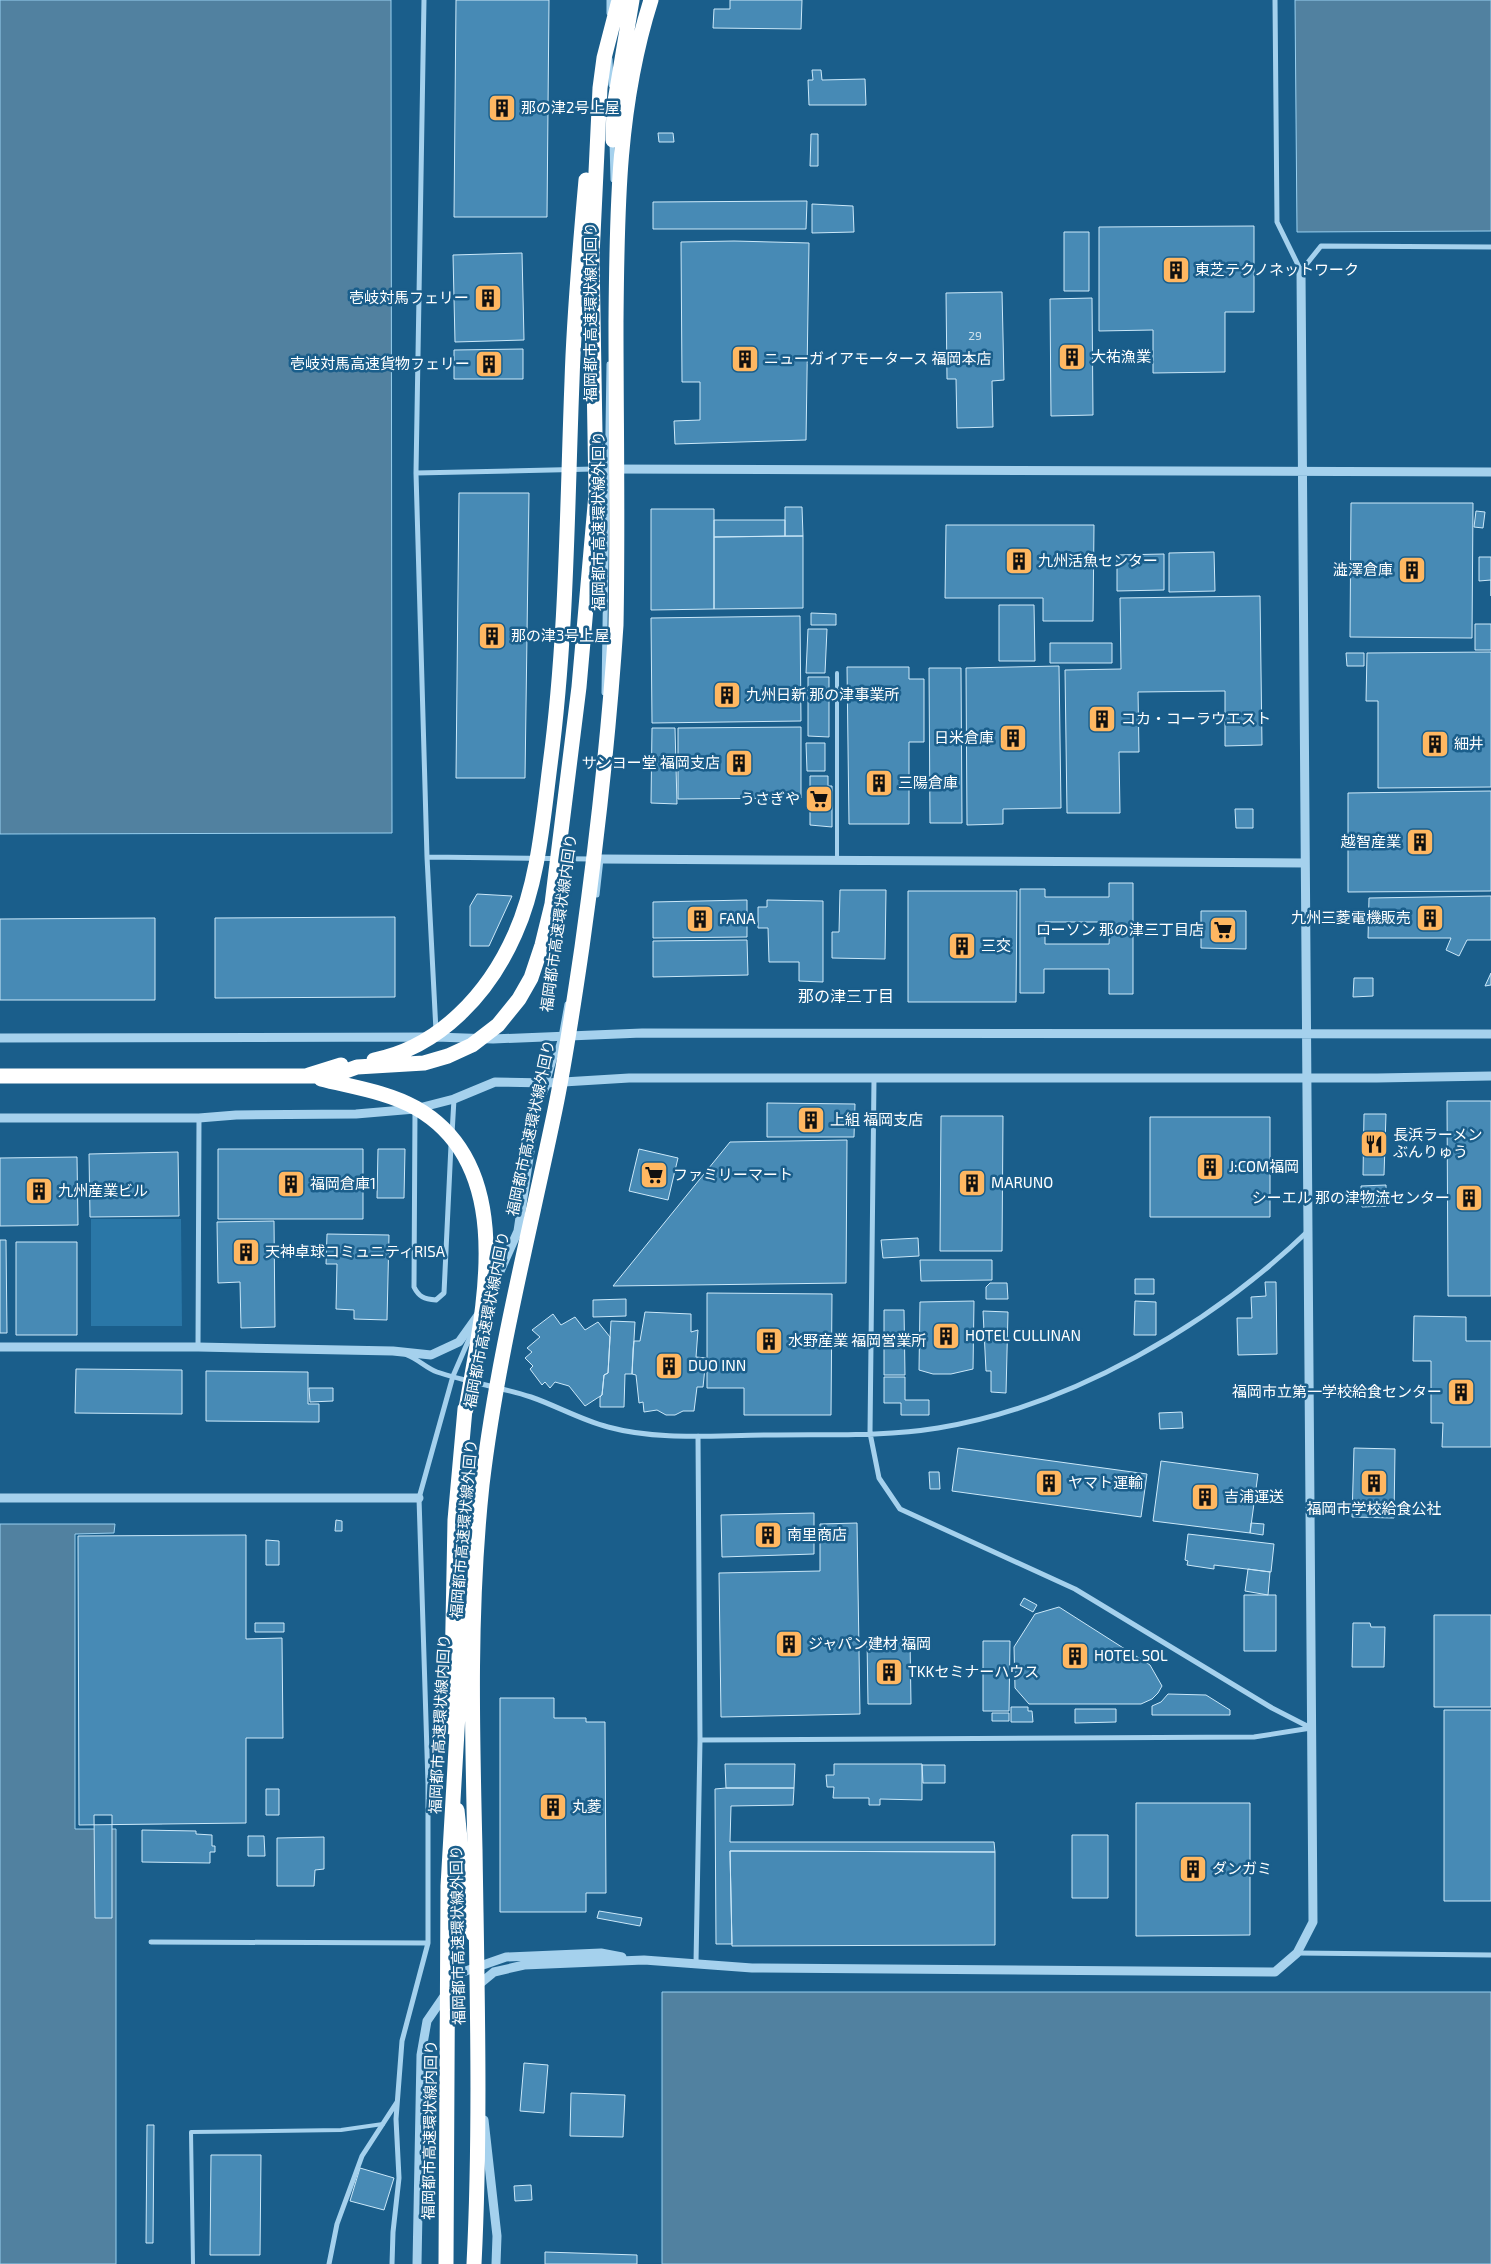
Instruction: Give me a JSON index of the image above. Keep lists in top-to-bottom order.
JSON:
{
  "streets": {
    "highway": ["福岡都市高速環状線内回り", "福岡都市高速環状線外回り"]
  },
  "districts": ["那の津三丁目"],
  "places": {
    "building": [
      "那の津2号上屋",
      "東芝テクノネットワーク",
      "壱岐対馬フェリー",
      "大祐漁業",
      "ニューガイアモータース 福岡本店",
      "壱岐対馬高速貨物フェリー",
      "九州活魚センター",
      "澁澤倉庫",
      "那の津3号上屋",
      "九州日新 那の津事業所",
      "コカ・コーラウエスト",
      "日米倉庫",
      "細井",
      "サンヨー堂 福岡支店",
      "三陽倉庫",
      "越智産業",
      "九州三菱電機販売",
      "FANA",
      "三交",
      "上組 福岡支店",
      "J:COM福岡",
      "MARUNO",
      "福岡倉庫1",
      "九州産業ビル",
      "シーエル 那の津物流センター",
      "天神卓球コミュニティRISA",
      "HOTEL CULLINAN",
      "水野産業 福岡営業所",
      "DUO INN",
      "福岡市立第一学校給食センター",
      "ヤマト運輸",
      "福岡市学校給食公社",
      "吉浦運送",
      "南里商店",
      "ジャパン建材 福岡",
      "HOTEL SOL",
      "TKKセミナーハウス",
      "丸菱",
      "ダンガミ"
    ],
    "supermarket": ["うさぎや", "ローソン 那の津三丁目店", "ファミリーマート"],
    "restaurant": ["長浜ラーメン ぶんりゅう"]
  },
  "house_numbers": ["29"]
}
